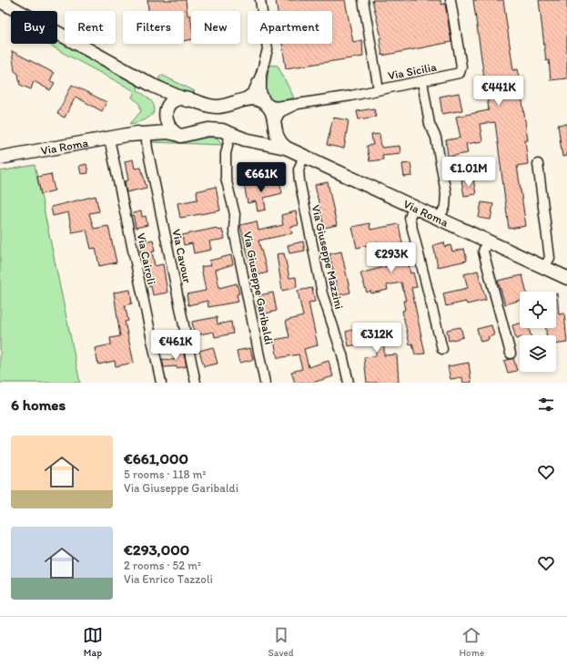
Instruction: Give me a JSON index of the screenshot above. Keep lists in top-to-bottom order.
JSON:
{
  "streets": {
    "main road": ["Via Roma"],
    "street": [
      "Via Sicilia",
      "Via Cavour",
      "Via Giuseppe Mazzini",
      "Via Cairoli",
      "Via Giuseppe Garibaldi"
    ]
  },
  "crossings": [
    ["Via Sicilia", "Via Roma"],
    ["Via Roma", "Via Cavour"],
    ["Via Roma", "Via Giuseppe Mazzini"],
    ["Via Roma", "Via Cairoli"],
    ["Via Roma", "Via Giuseppe Garibaldi"]
  ],
  "page": {
    "chip": [
      "Buy",
      "Rent",
      "Filters",
      "New",
      "Apartment"
    ],
    "price": [
      "€441K",
      "€1.01M",
      "€661K",
      "€293K",
      "€312K",
      "€461K"
    ],
    "heading": "6 homes",
    "list": [
      {
        "name": "€661,000",
        "note": "5 rooms · 118 m² · Via Giuseppe Garibaldi"
      },
      {
        "name": "€293,000",
        "note": "2 rooms · 52 m² · Via Enrico Tazzoli"
      }
    ],
    "tabs": ["Map", "Saved", "Home"]
  }
}
